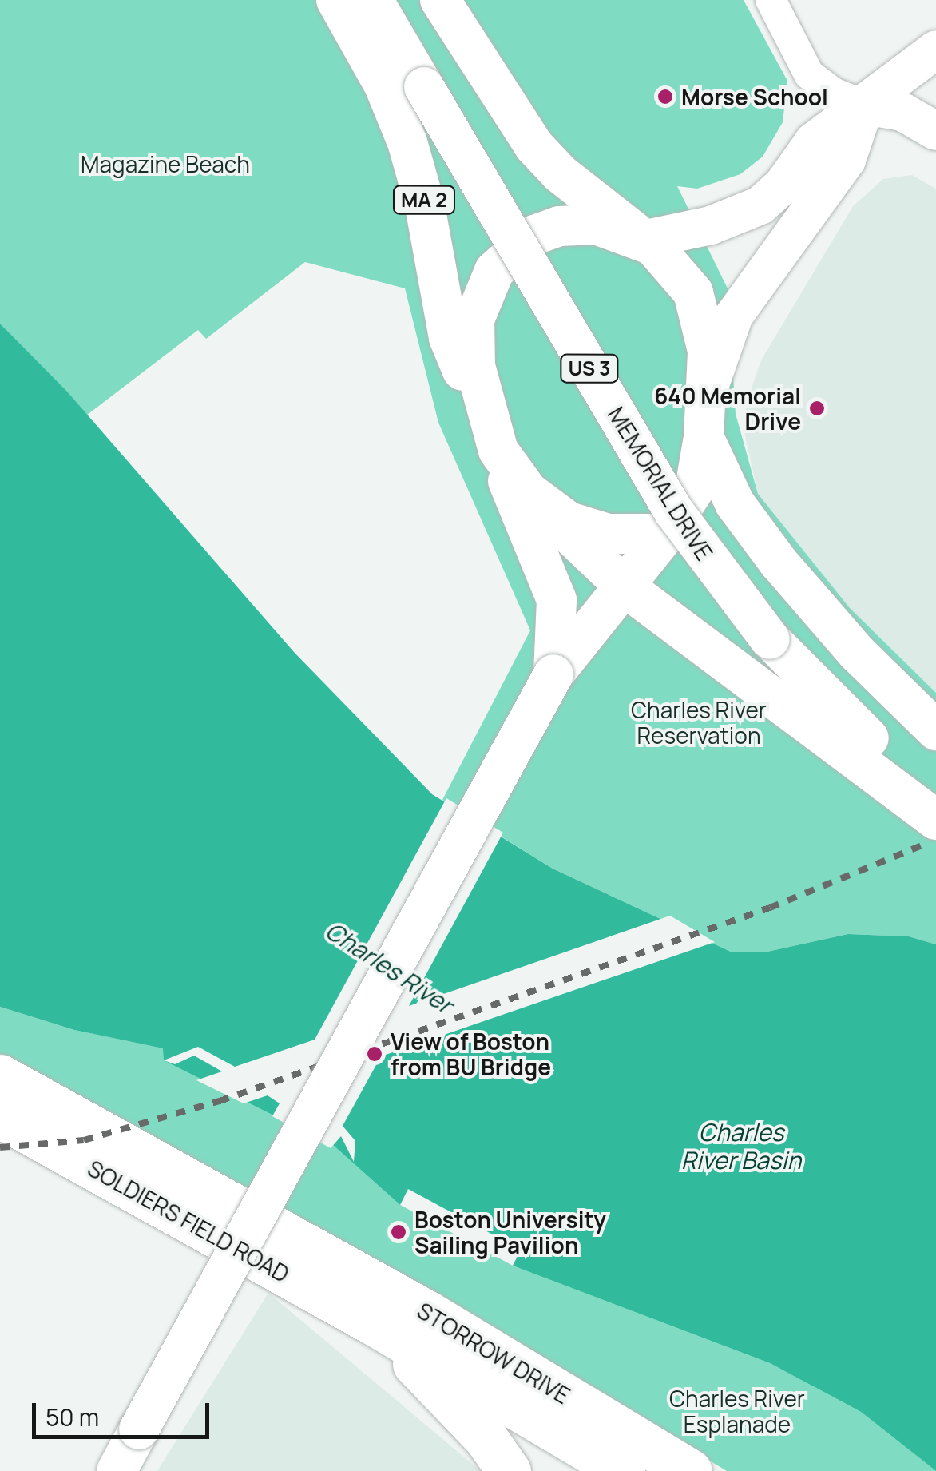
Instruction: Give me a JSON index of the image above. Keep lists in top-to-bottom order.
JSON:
{
  "streets": {
    "highway": [
      "MA 2",
      "US 3",
      "MEMORIAL DRIVE",
      "SOLDIERS FIELD ROAD",
      "STORROW DRIVE"
    ]
  },
  "crossings": [
    ["SOLDIERS FIELD ROAD", "STORROW DRIVE"]
  ],
  "water": ["Charles River", "Charles River Basin"],
  "parks": ["Magazine Beach", "Charles River Reservation", "Charles River Esplanade"],
  "places": [
    "Morse School",
    "640 Memorial Drive",
    "View of Boston from BU Bridge",
    "Boston University Sailing Pavilion"
  ],
  "scale_bar": "50 m"
}
